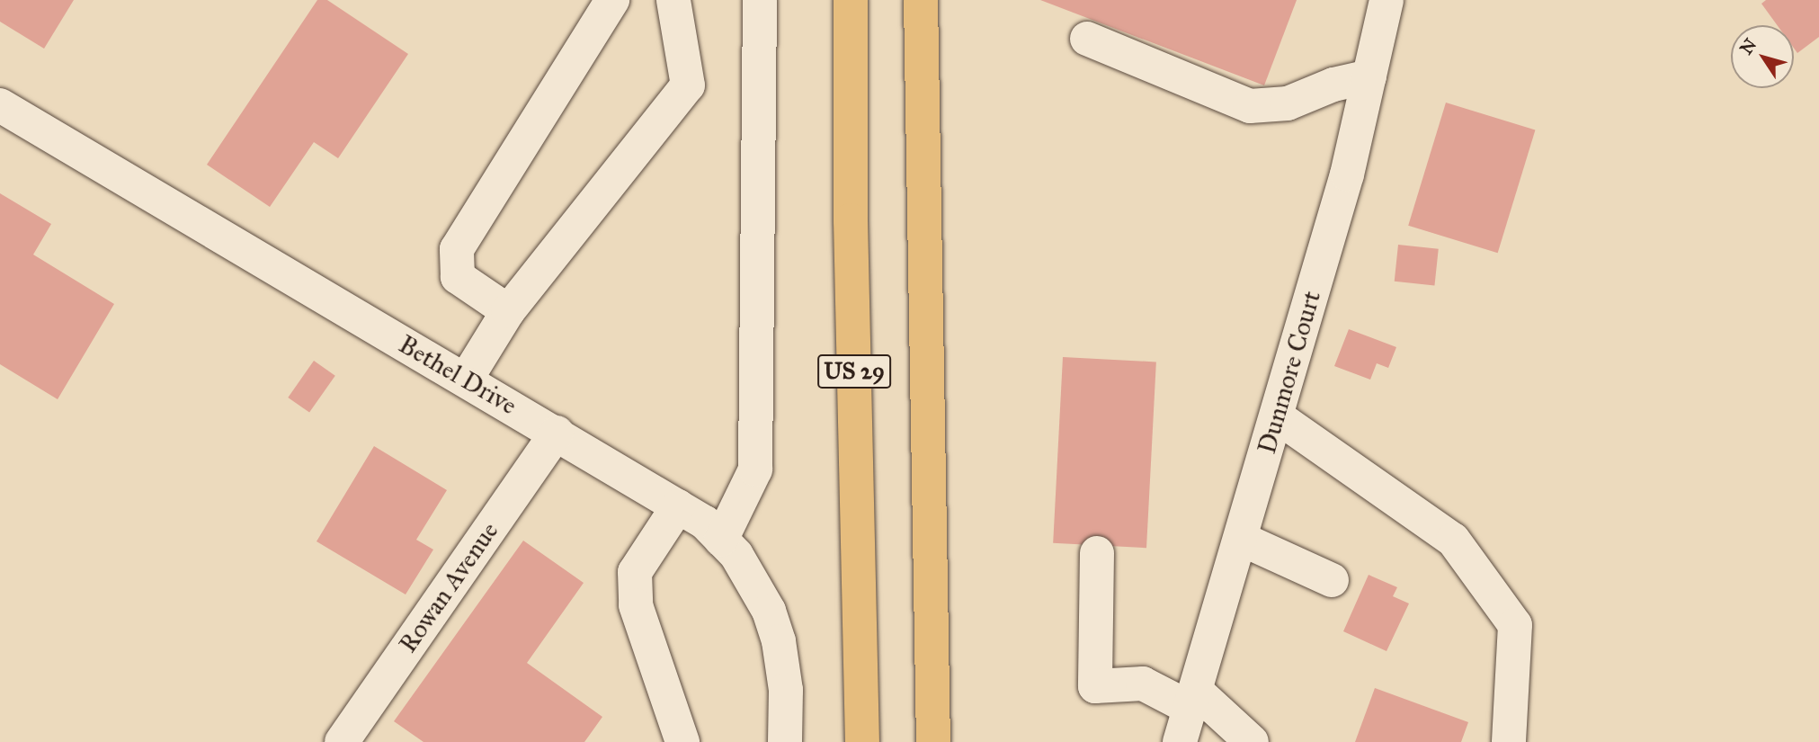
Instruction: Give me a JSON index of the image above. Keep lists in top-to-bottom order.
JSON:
{
  "streets": {
    "highway": ["US 29"],
    "street": ["Dunmore Court", "Bethel Drive", "Rowan Avenue"]
  },
  "crossings": [
    ["Bethel Drive", "Rowan Avenue"]
  ],
  "north": "top left"
}
